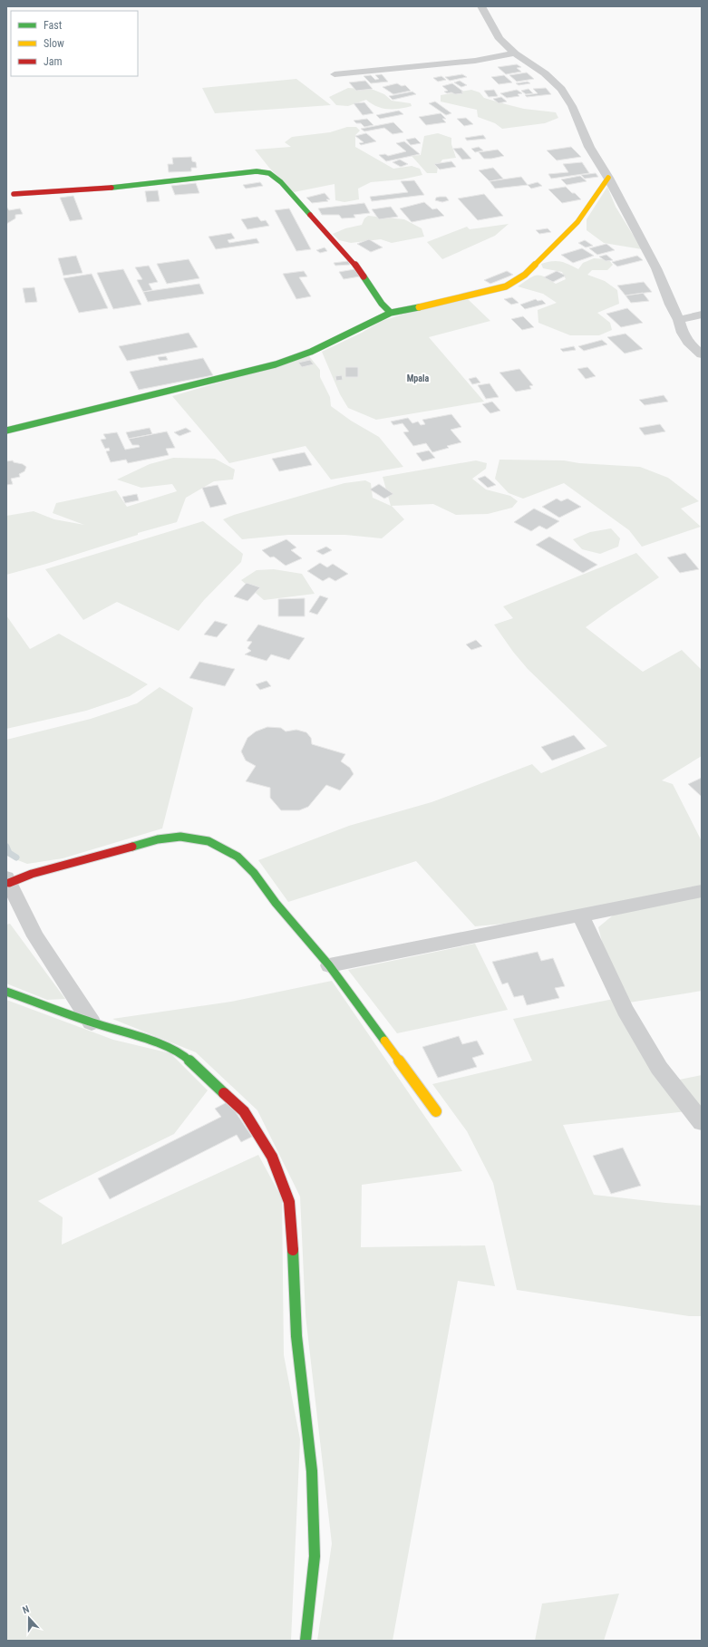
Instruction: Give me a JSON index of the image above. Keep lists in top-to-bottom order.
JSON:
{
  "districts": ["Mpala"],
  "legend": ["Fast", "Slow", "Jam"],
  "north": "top"
}
